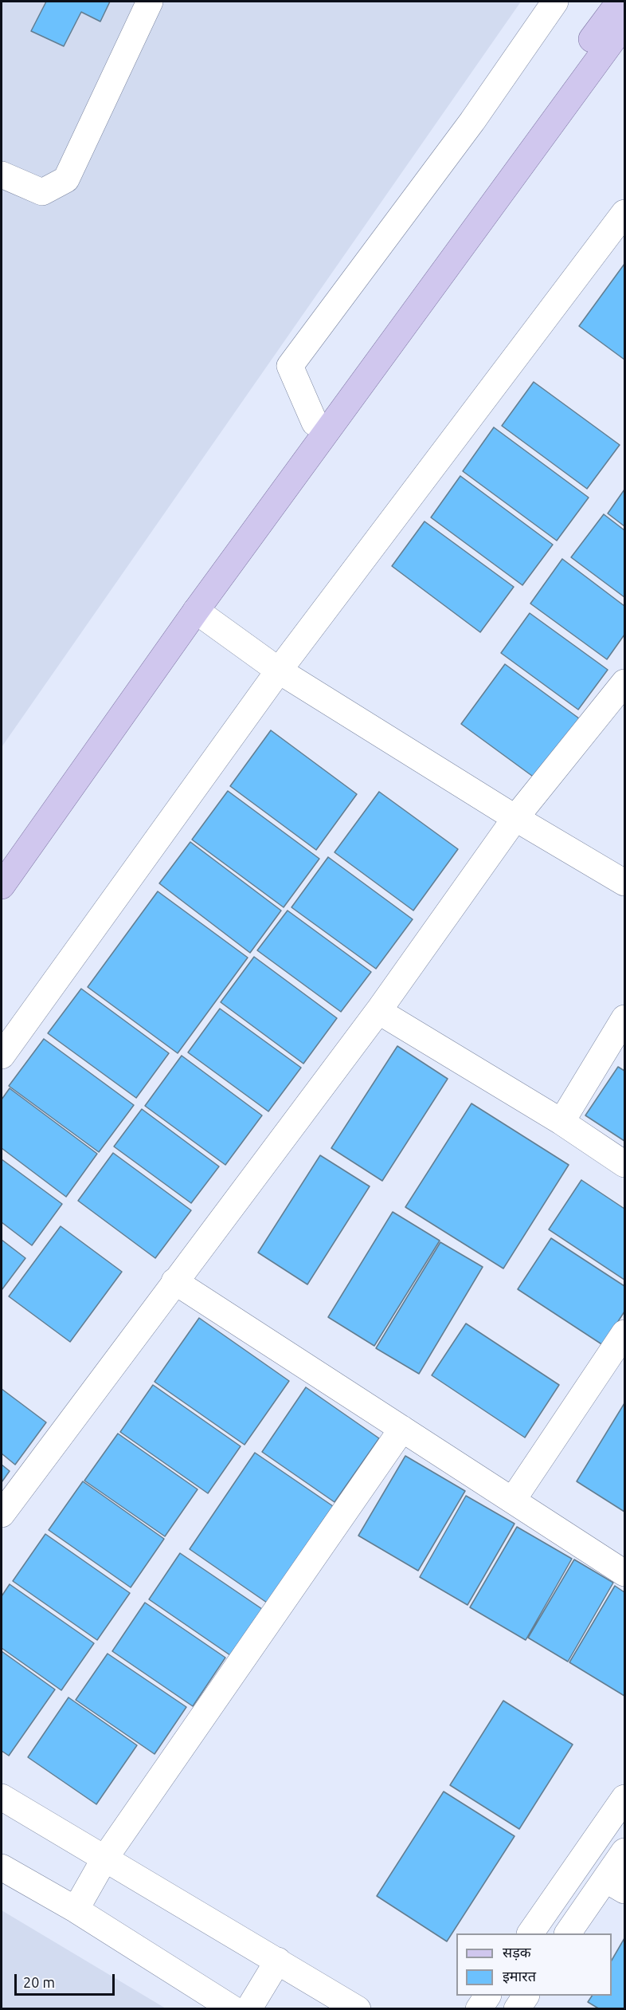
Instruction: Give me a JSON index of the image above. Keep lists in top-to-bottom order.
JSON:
{
  "legend": ["सड़क", "इमारत"],
  "scale_bar": "20 m"
}
